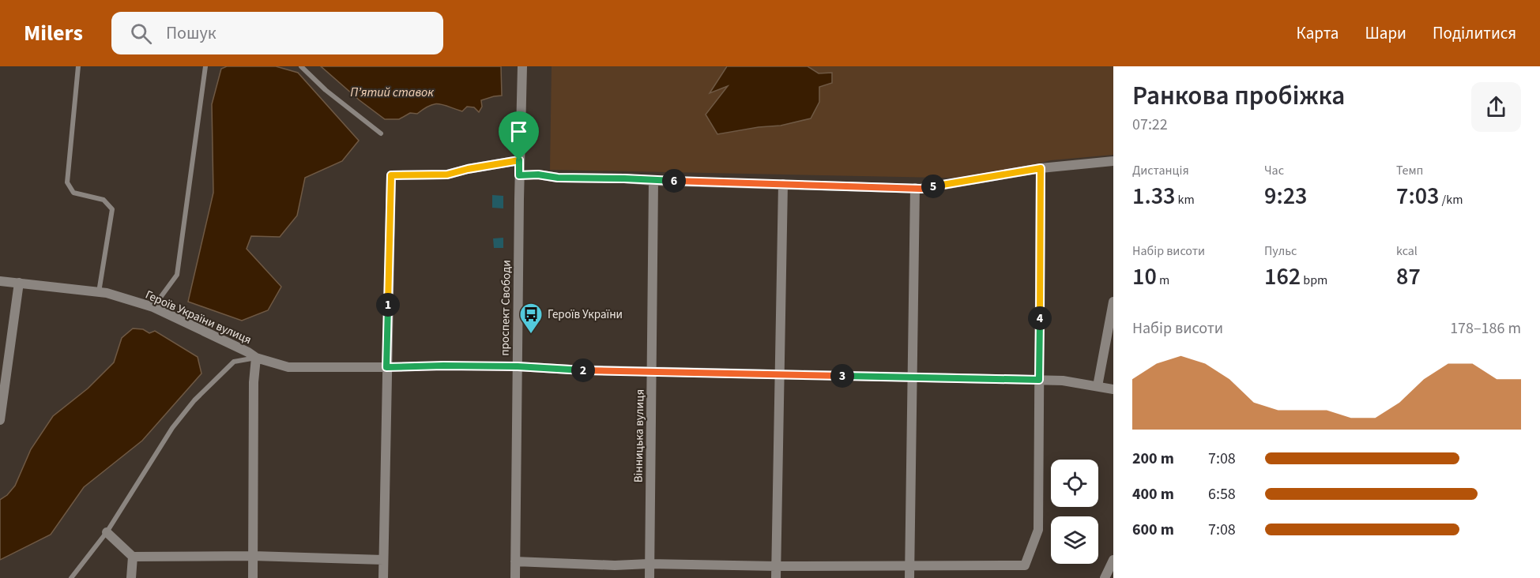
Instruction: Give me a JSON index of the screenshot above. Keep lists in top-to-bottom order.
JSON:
{
  "streets": {
    "street": ["проспект Свободи", "Героїв України вулиця", "Вінницька вулиця"]
  },
  "water": ["П’ятий ставок"],
  "places": {
    "bus stop": ["Героїв України"]
  },
  "page": {
    "header": "Milers",
    "search": "Пошук",
    "nav": ["Карта", "Шари", "Поділитися"],
    "heading": ["Ранкова пробіжка", "07:22"],
    "stats": [
      ["Дистанція", "1.33 km"],
      ["Час", "9:23"],
      ["Темп", "7:03 /km"],
      ["Набір висоти", "10 m"],
      ["Пульс", "162 bpm"],
      ["kcal", "87"]
    ],
    "pins": [
      "6",
      "5",
      "1",
      "4",
      "2",
      "3"
    ],
    "chart": ["Набір висоти", "178–186 m"],
    "list": [
      {
        "name": "200 m",
        "note": "7:08"
      },
      {
        "name": "400 m",
        "note": "6:58"
      },
      {
        "name": "600 m",
        "note": "7:08"
      }
    ]
  }
}
